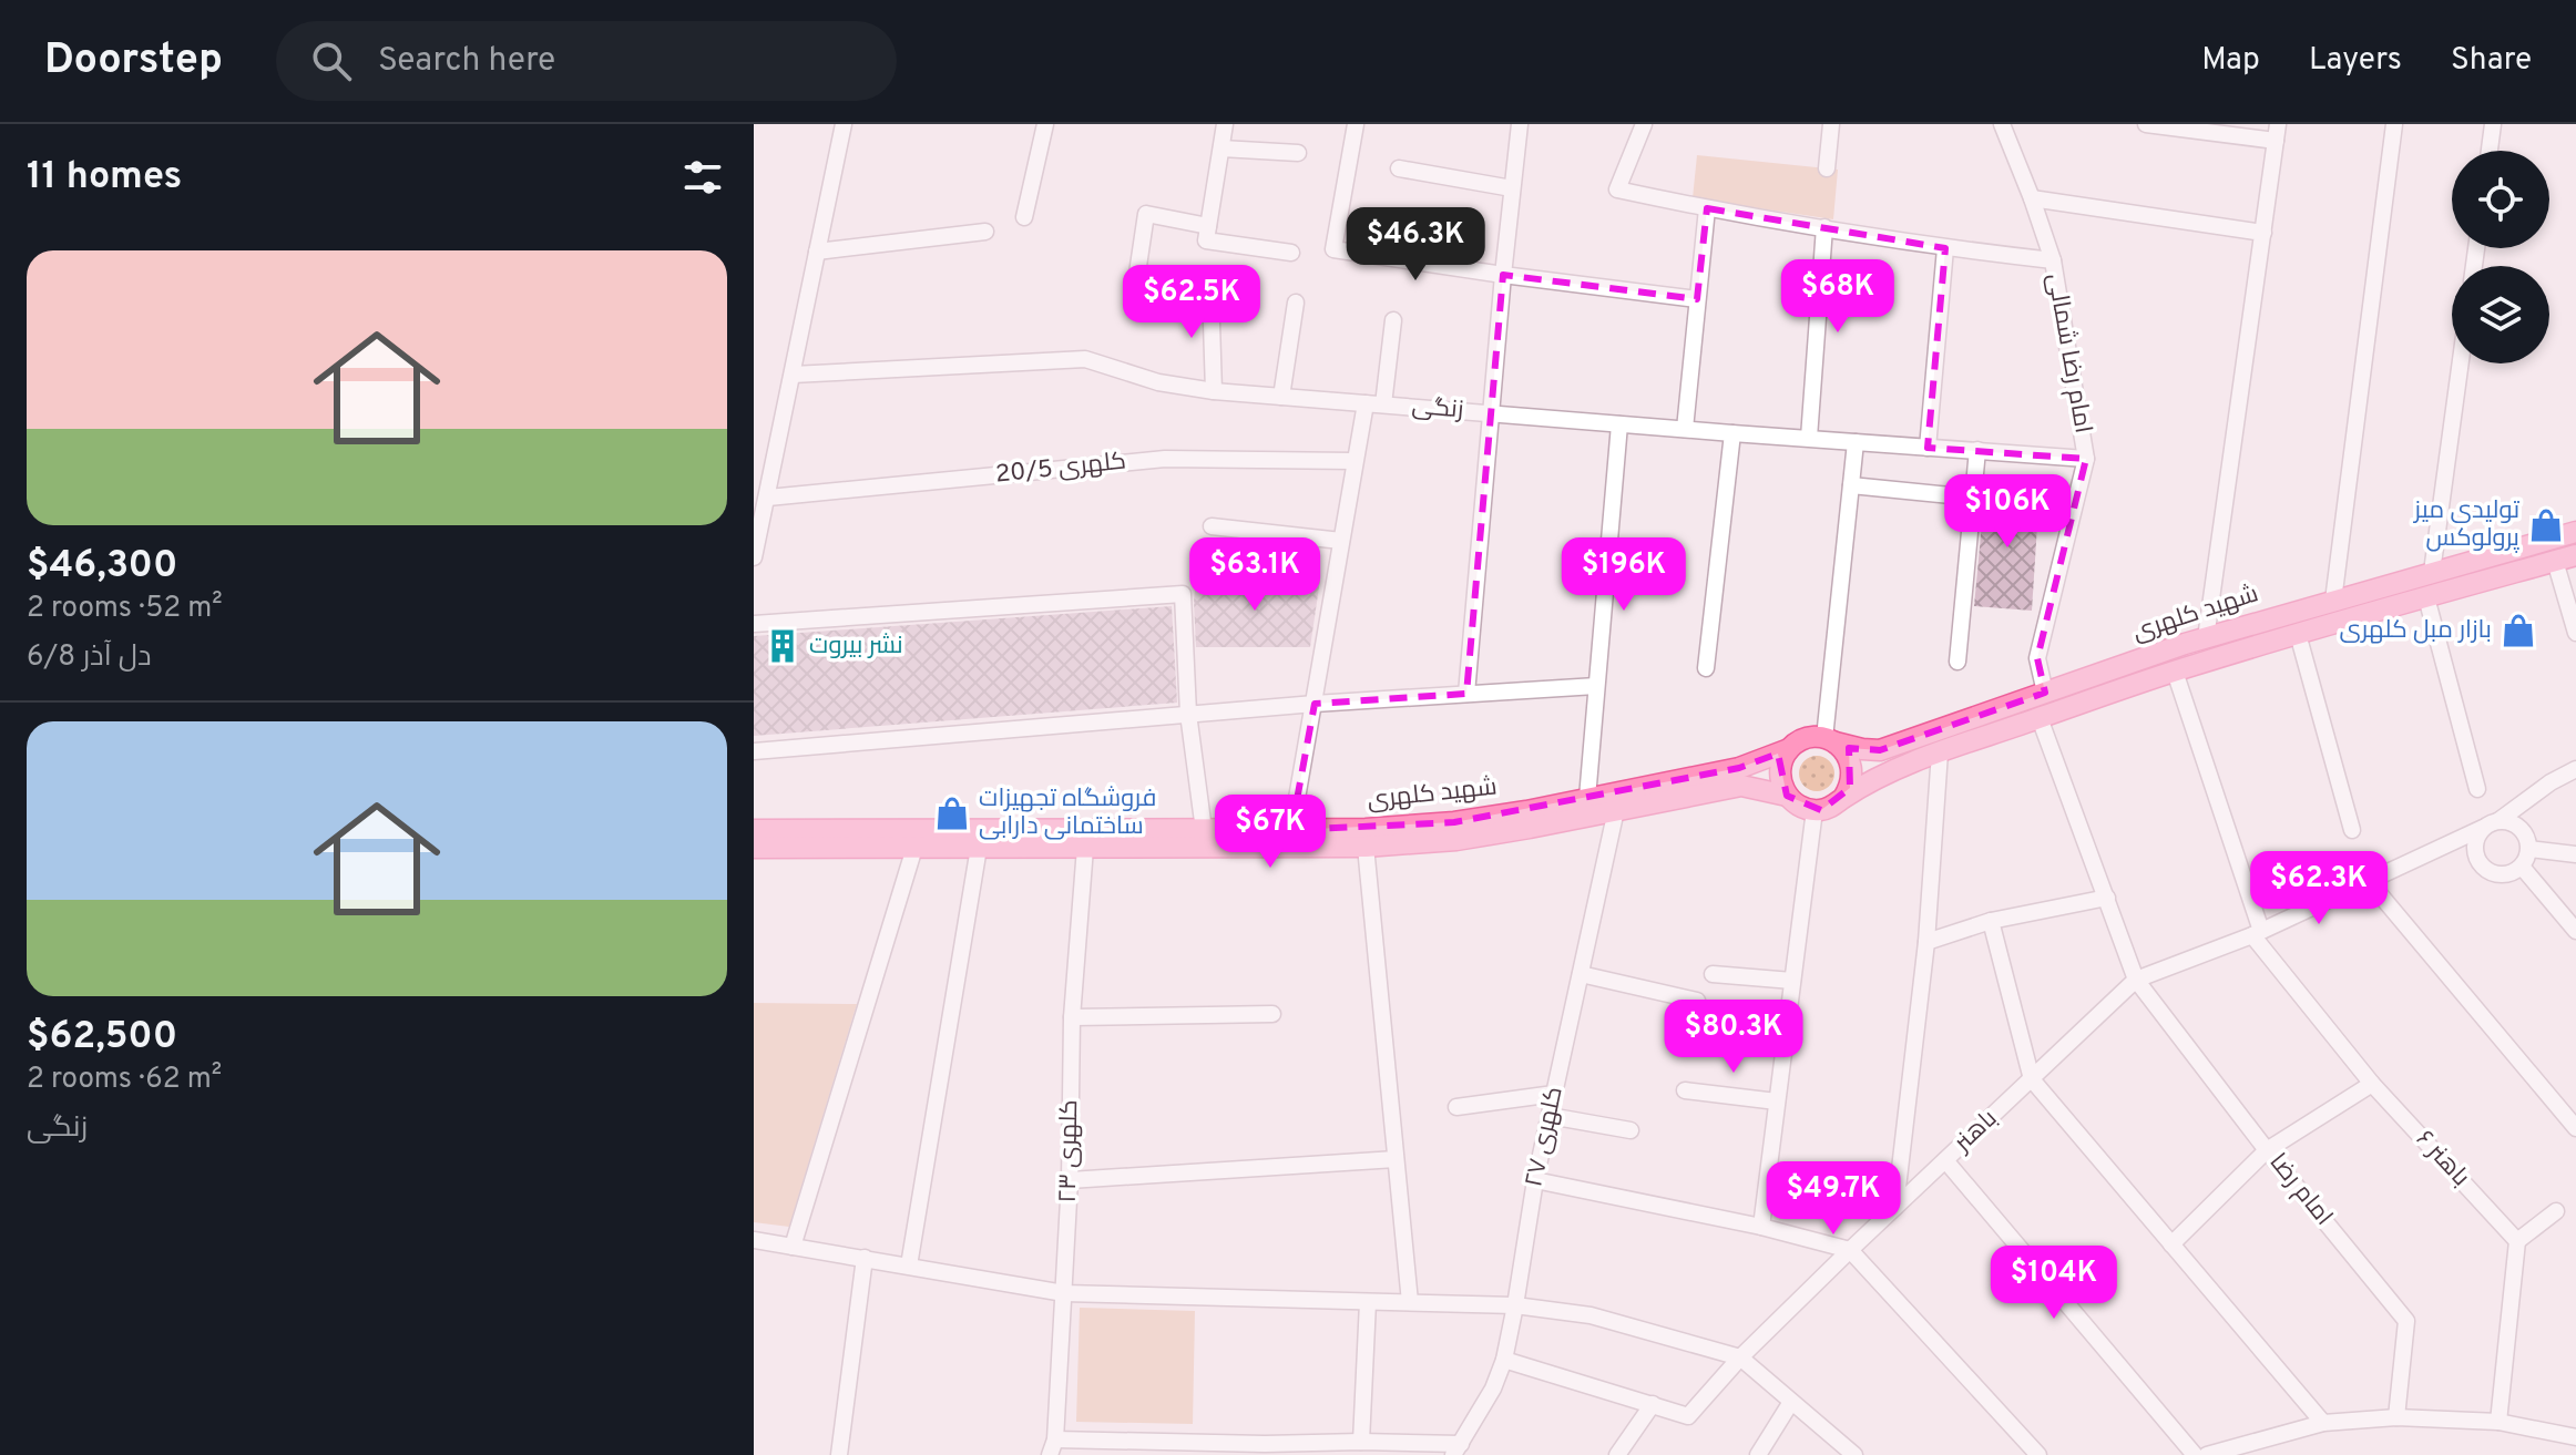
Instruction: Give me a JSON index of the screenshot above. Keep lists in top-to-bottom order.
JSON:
{
  "streets": {
    "main road": ["شهید کلهری"],
    "street": [
      "امام رضا شمالی",
      "زنگی",
      "کلهری 20/5",
      "باهنر",
      "کلهری ۲۷",
      "کلهری ۲۳",
      "باهنر ۶",
      "امام رضا"
    ]
  },
  "crossings": [
    ["امام رضا شمالی", "زنگی"],
    ["امام رضا شمالی", "شهید کلهری"],
    ["شهید کلهری", "کلهری ۲۷"],
    ["شهید کلهری", "کلهری ۲۳"],
    ["شهید کلهری", "امام رضا"],
    ["باهنر", "کلهری ۲۷"],
    ["باهنر", "باهنر ۶"],
    ["باهنر", "امام رضا"]
  ],
  "places": {
    "shop": ["تولیدی میز پرولوکس", "بازار مبل کلهری", "فروشگاه تجهیزات ساختمانی دارابی"],
    "building": ["نشر بیروت"]
  },
  "page": {
    "header": "Doorstep",
    "search": "Search here",
    "nav": ["Map", "Layers", "Share"],
    "heading": "11 homes",
    "price": [
      "$46.3K",
      "$68K",
      "$62.5K",
      "$106K",
      "$63.1K",
      "$196K",
      "$67K",
      "$62.3K",
      "$80.3K",
      "$49.7K",
      "$104K"
    ],
    "list": [
      {
        "name": "$46,300",
        "note": "2 rooms · 52 m² · دل آذر 6/8"
      },
      {
        "name": "$62,500",
        "note": "2 rooms · 62 m² · زنگی"
      }
    ]
  }
}
